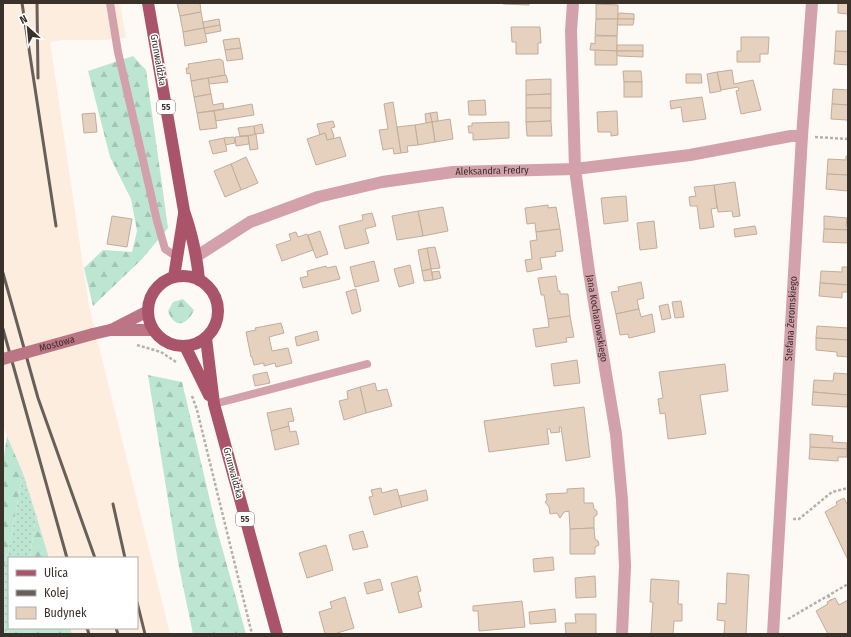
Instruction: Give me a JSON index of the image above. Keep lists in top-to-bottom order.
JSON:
{
  "streets": {
    "main road": ["Grunwaldzka", "55"],
    "street": [
      "Aleksandra Fredry",
      "Stefana Żeromskiego",
      "Jana Kochanowskiego",
      "Mostowa"
    ]
  },
  "crossings": [
    ["Grunwaldzka", "Aleksandra Fredry"],
    ["Grunwaldzka", "Mostowa"],
    ["Aleksandra Fredry", "Stefana Żeromskiego"],
    ["Aleksandra Fredry", "Jana Kochanowskiego"]
  ],
  "legend": ["Ulica", "Kolej", "Budynek"],
  "north": "top left"
}
